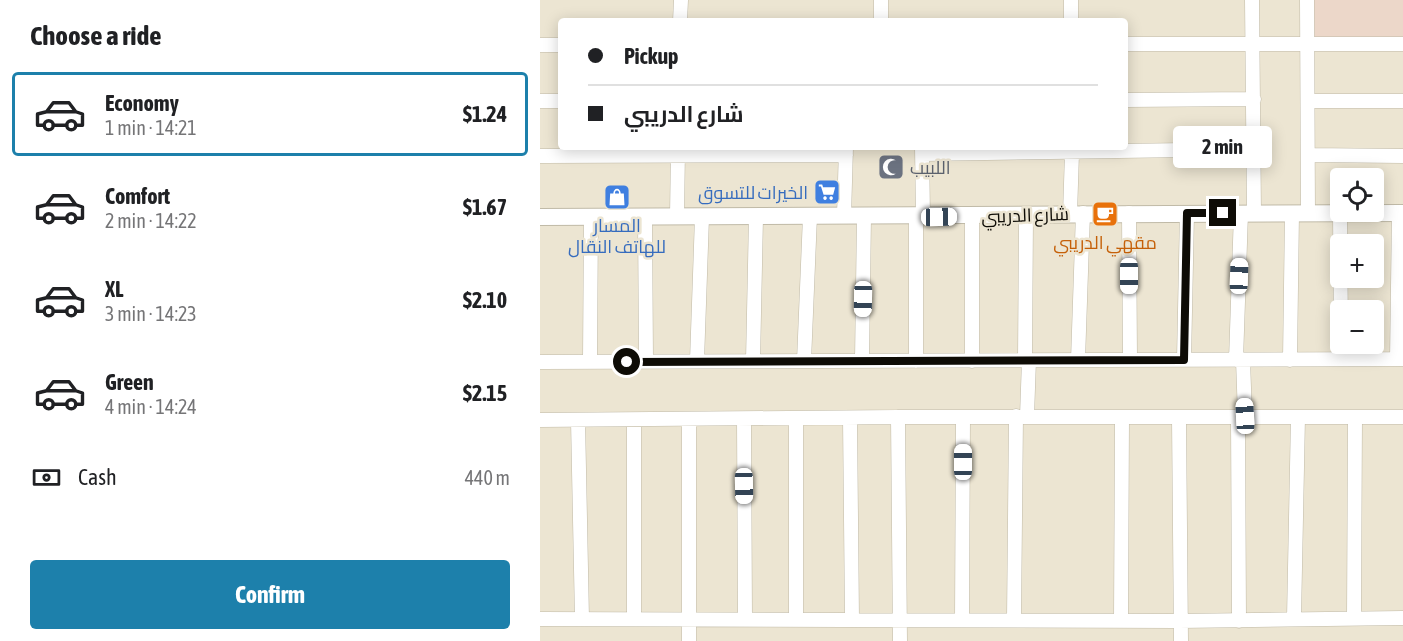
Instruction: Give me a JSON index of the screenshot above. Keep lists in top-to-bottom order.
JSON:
{
  "streets": {
    "street": ["شارع الدريبي"]
  },
  "places": {
    "mosque": ["اللبيب"],
    "supermarket": ["الخيرات للتسوق"],
    "shop": ["المسار للهاتف النقال"],
    "cafe": ["مقهي الدريبي"]
  },
  "page": {
    "heading": "Choose a ride",
    "banner": ["Pickup", "شارع الدريبي"],
    "list": [
      {
        "name": "Economy",
        "note": "1 min · 14:21",
        "value": "$1.24"
      },
      {
        "name": "Comfort",
        "note": "2 min · 14:22",
        "value": "$1.67"
      },
      {
        "name": "XL",
        "note": "3 min · 14:23",
        "value": "$2.10"
      },
      {
        "name": "Green",
        "note": "4 min · 14:24",
        "value": "$2.15"
      }
    ],
    "bubble": "2 min",
    "map_buttons": ["+", "−"],
    "pay": ["Cash", "440 m"],
    "buttons": "Confirm"
  }
}
